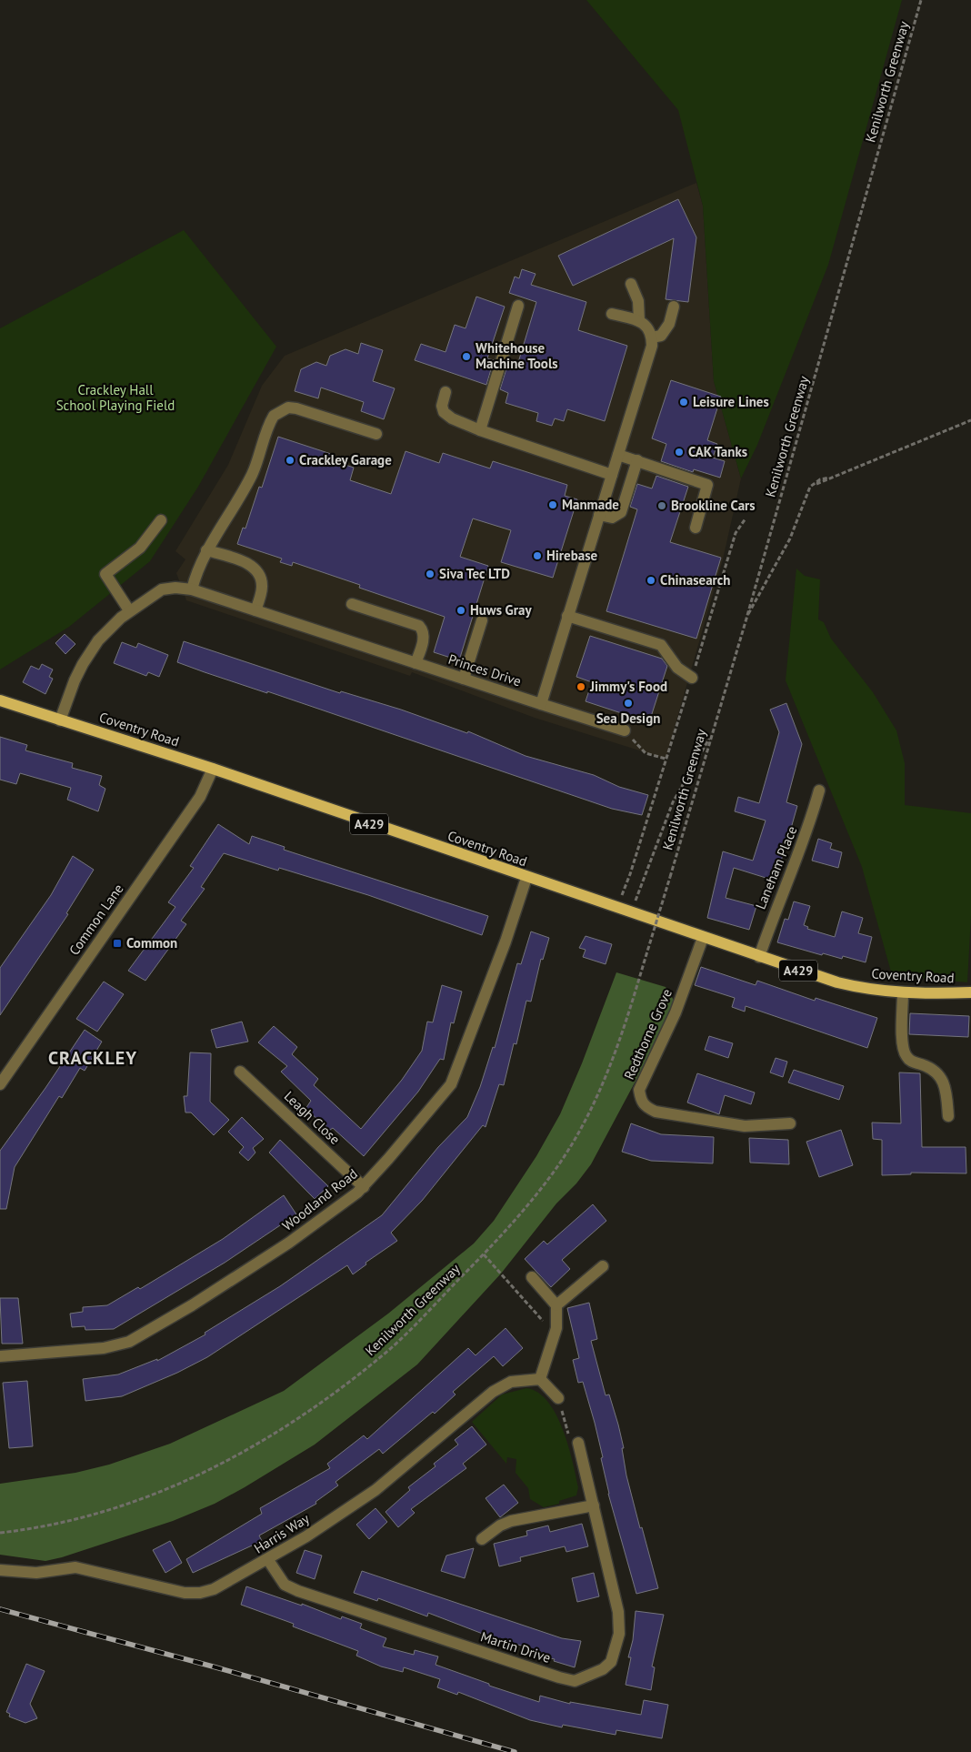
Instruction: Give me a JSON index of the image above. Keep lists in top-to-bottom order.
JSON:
{
  "streets": {
    "main road": ["Coventry Road", "A429"],
    "street": [
      "Princes Drive",
      "Laneham Place",
      "Common Lane",
      "Redthorne Grove",
      "Leagh Close",
      "Woodland Road",
      "Harris Way",
      "Martin Drive"
    ],
    "path": ["Kenilworth Greenway"]
  },
  "crossings": [
    ["Princes Drive", "Coventry Road"],
    ["Coventry Road", "Laneham Place"],
    ["Coventry Road", "Common Lane"],
    ["Coventry Road", "Redthorne Grove"],
    ["Coventry Road", "Woodland Road"],
    ["Leagh Close", "Woodland Road"],
    ["Harris Way", "Martin Drive"]
  ],
  "districts": ["CRACKLEY"],
  "parks": ["Crackley Hall School Playing Field"],
  "places": {
    "other": [
      "Whitehouse Machine Tools",
      "Leisure Lines",
      "CAK Tanks",
      "Crackley Garage",
      "Manmade",
      "Brookline Cars",
      "Hirebase",
      "Siva Tec LTD",
      "Chinasearch",
      "Huws Gray",
      "Jimmy's Food",
      "Sea Design"
    ],
    "transit": ["Common"]
  }
}
